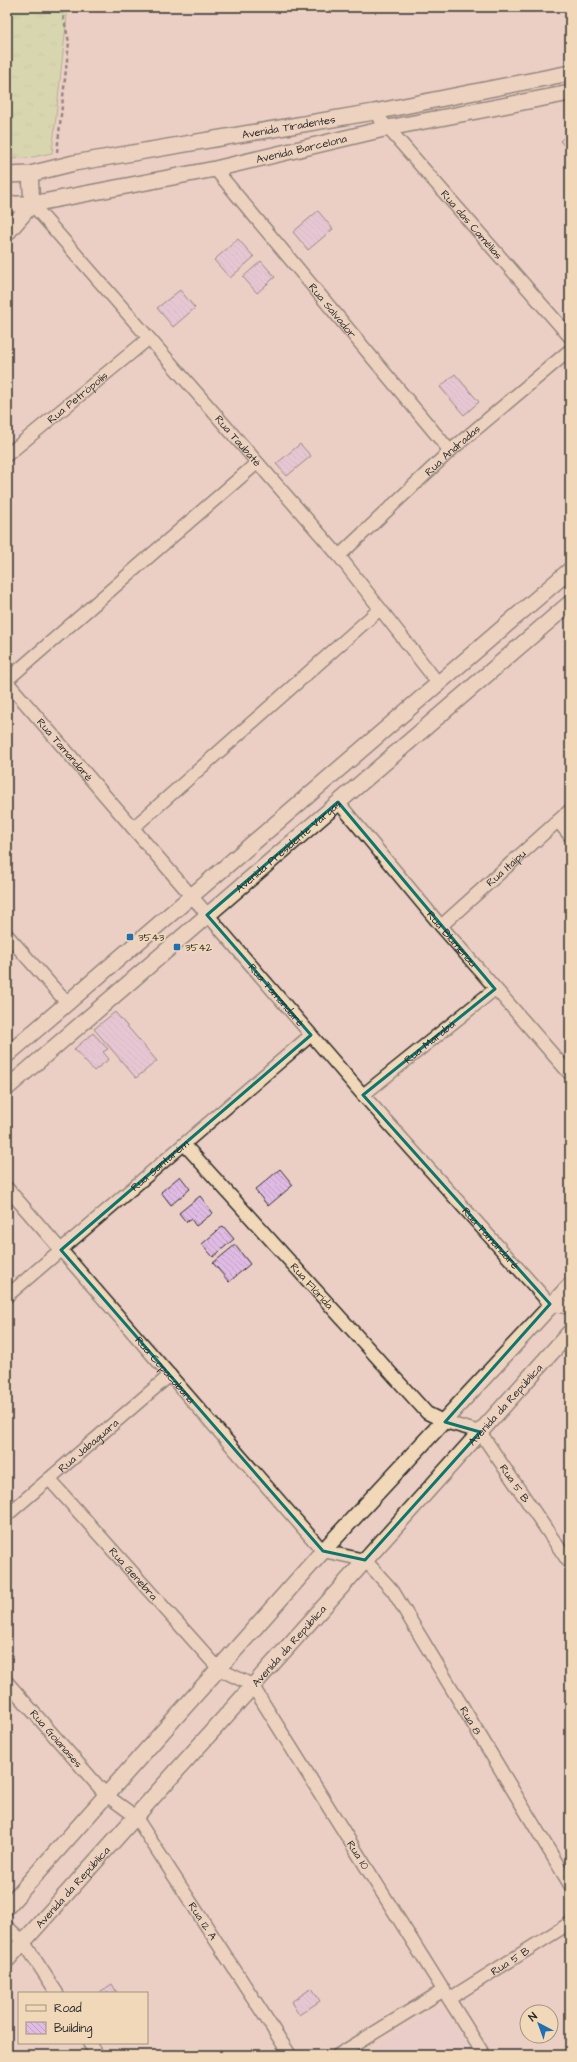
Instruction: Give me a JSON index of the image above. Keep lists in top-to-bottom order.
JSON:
{
  "streets": {
    "street": [
      "Avenida Tiradentes",
      "Avenida Barcelona",
      "Rua das Camélias",
      "Rua Salvador",
      "Rua Petrópolis",
      "Rua Taubaté",
      "Rua Andradas",
      "Rua Tamandaré",
      "Avenida Presidente Vargas",
      "Rua Itaipu",
      "Rua Blumenau",
      "Rua Marabá",
      "Rua Santarém",
      "Rua Flórida",
      "Rua Copacabana",
      "Avenida da República",
      "Rua Jabaguara",
      "Rua 5 B",
      "Rua Genebra",
      "Rua 8",
      "Rua Goianases",
      "Rua 10",
      "Rua 12 A"
    ]
  },
  "crossings": [
    ["Avenida Tiradentes", "Rua das Camélias"],
    ["Avenida Barcelona", "Rua das Camélias"],
    ["Avenida Barcelona", "Rua Salvador"],
    ["Avenida Barcelona", "Rua Taubaté"],
    ["Rua Salvador", "Rua Andradas"],
    ["Rua Petrópolis", "Rua Taubaté"],
    ["Rua Taubaté", "Rua Andradas"],
    ["Rua Tamandaré", "Avenida Presidente Vargas"],
    ["Rua Tamandaré", "Rua Marabá"],
    ["Rua Tamandaré", "Rua Santarém"],
    ["Avenida Presidente Vargas", "Rua Blumenau"],
    ["Rua Itaipu", "Rua Blumenau"],
    ["Rua Blumenau", "Rua Marabá"],
    ["Rua Santarém", "Rua Flórida"],
    ["Rua Santarém", "Rua Copacabana"],
    ["Rua Copacabana", "Rua Jabaguara"],
    ["Avenida da República", "Rua 5 B"],
    ["Avenida da República", "Rua 8"],
    ["Avenida da República", "Rua 10"],
    ["Avenida da República", "Rua 12 A"],
    ["Rua Jabaguara", "Rua Genebra"],
    ["Rua 5 B", "Rua 10"],
    ["Rua Goianases", "Rua 12 A"]
  ],
  "places": {
    "transit": ["3543", "3542"]
  },
  "legend": ["Road", "Building"],
  "north": "top left"
}
